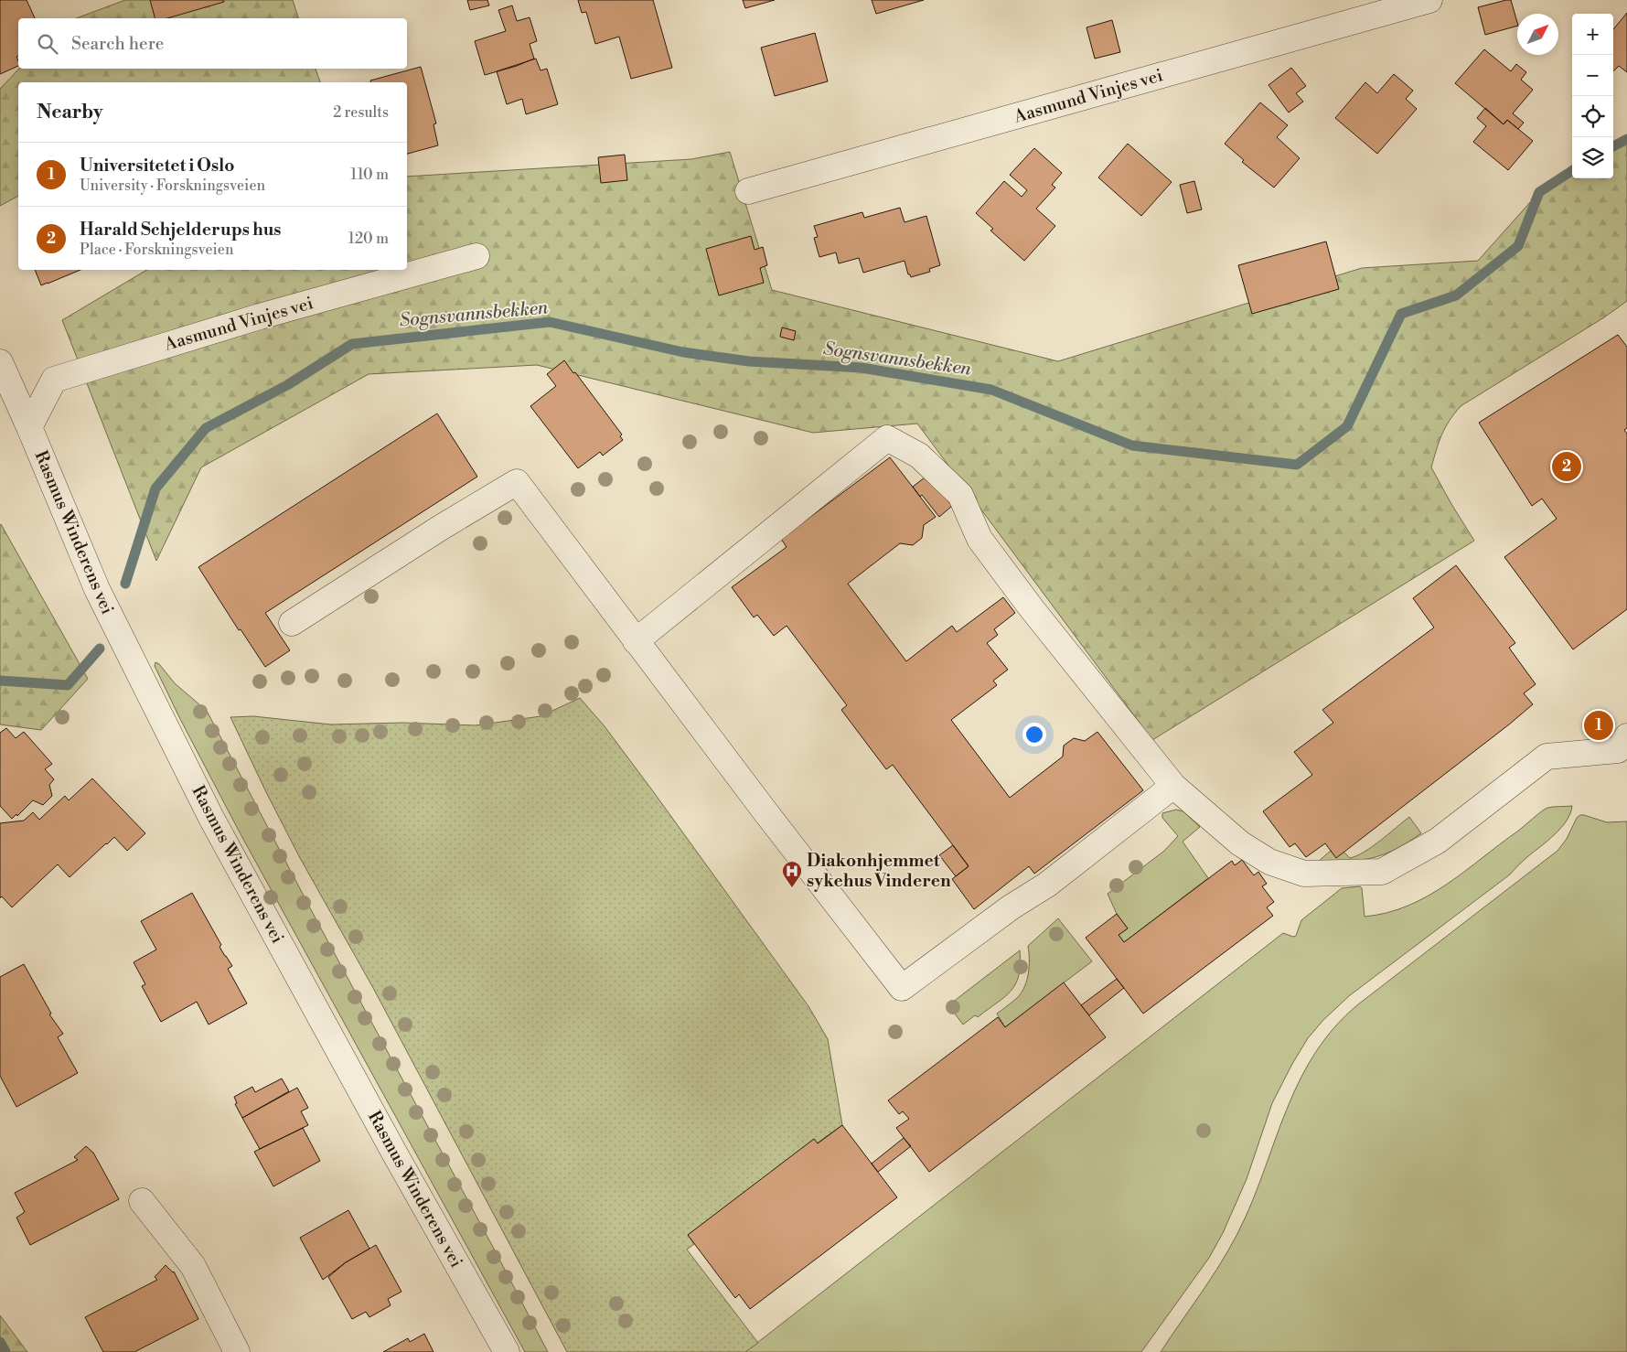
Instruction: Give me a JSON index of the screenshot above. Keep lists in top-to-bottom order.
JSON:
{
  "streets": {
    "street": ["Aasmund Vinjes vei", "Rasmus Winderens vei"]
  },
  "crossings": [
    ["Aasmund Vinjes vei", "Rasmus Winderens vei"]
  ],
  "water": ["Sognsvannsbekken"],
  "places": {
    "hospital": ["Diakonhjemmet sykehus Vinderen"]
  },
  "north": "top right",
  "page": {
    "map_buttons": ["+", "−"],
    "search": "Search here",
    "heading": ["Nearby", "2 results"],
    "list": [
      {
        "mark": "1",
        "name": "Universitetet i Oslo",
        "note": "University · Forskningsveien",
        "value": "110 m"
      },
      {
        "mark": "2",
        "name": "Harald Schjelderups hus",
        "note": "Place · Forskningsveien",
        "value": "120 m"
      }
    ],
    "pins": ["2", "1"]
  }
}
